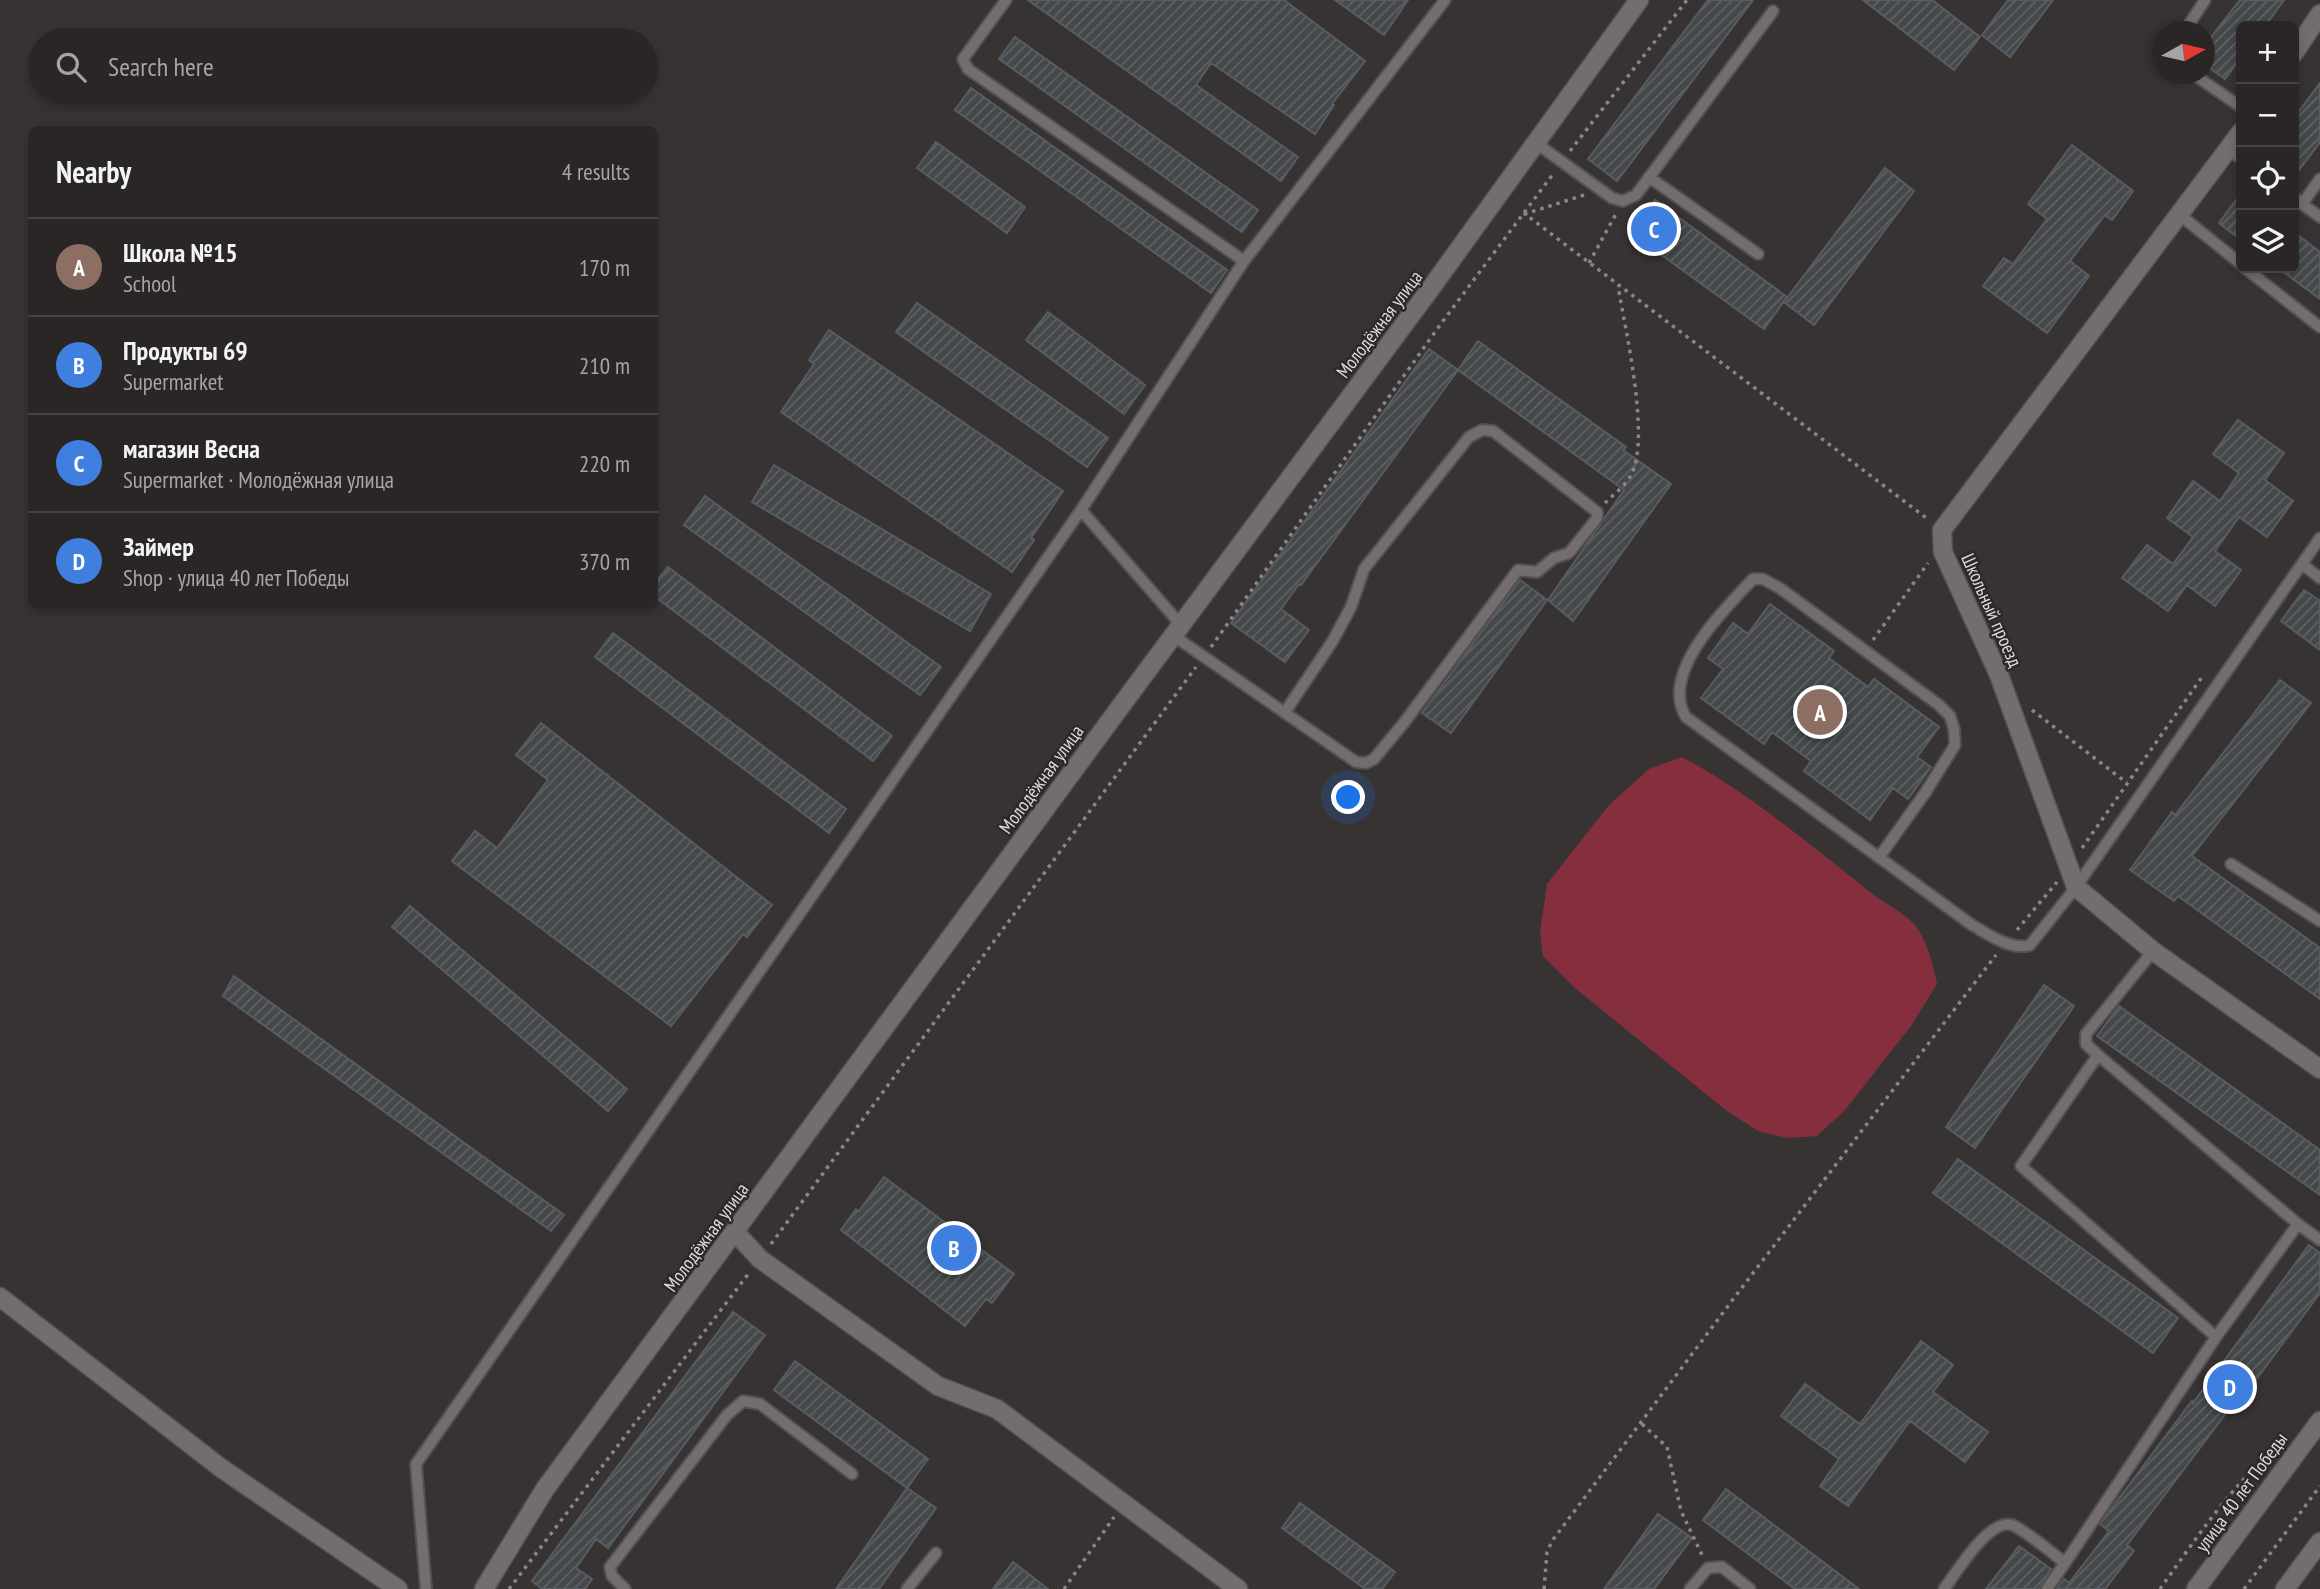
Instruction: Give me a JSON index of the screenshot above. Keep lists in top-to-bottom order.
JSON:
{
  "streets": {
    "street": ["Молодёжная улица", "Школьный проезд", "улица 40 лет Победы"]
  },
  "north": "right",
  "page": {
    "map_buttons": ["+", "−"],
    "search": "Search here",
    "heading": ["Nearby", "4 results"],
    "pins": [
      "C",
      "A",
      "B",
      "D"
    ],
    "list": [
      {
        "mark": "A",
        "name": "Школа №15",
        "note": "School",
        "value": "170 m"
      },
      {
        "mark": "B",
        "name": "Продукты 69",
        "note": "Supermarket",
        "value": "210 m"
      },
      {
        "mark": "C",
        "name": "магазин Весна",
        "note": "Supermarket · Молодёжная улица",
        "value": "220 m"
      },
      {
        "mark": "D",
        "name": "Займер",
        "note": "Shop · улица 40 лет Победы",
        "value": "370 m"
      }
    ]
  }
}
